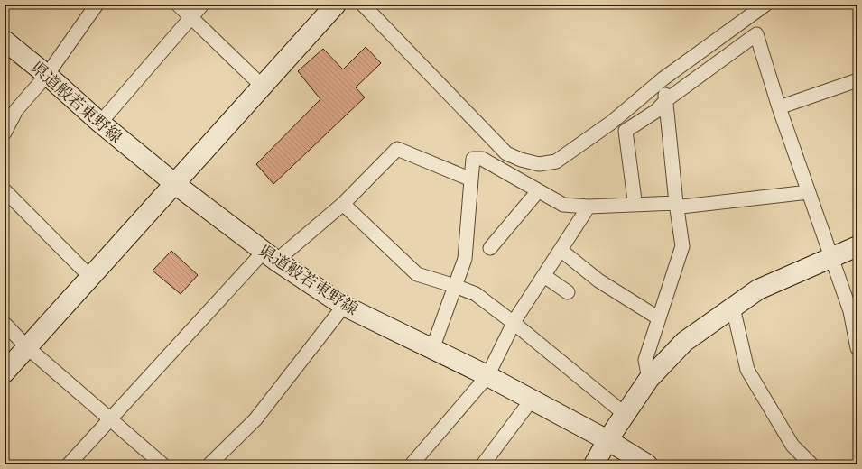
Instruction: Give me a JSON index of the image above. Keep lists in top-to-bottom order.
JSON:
{
  "streets": {
    "street": ["県道般若東野線"]
  }
}
